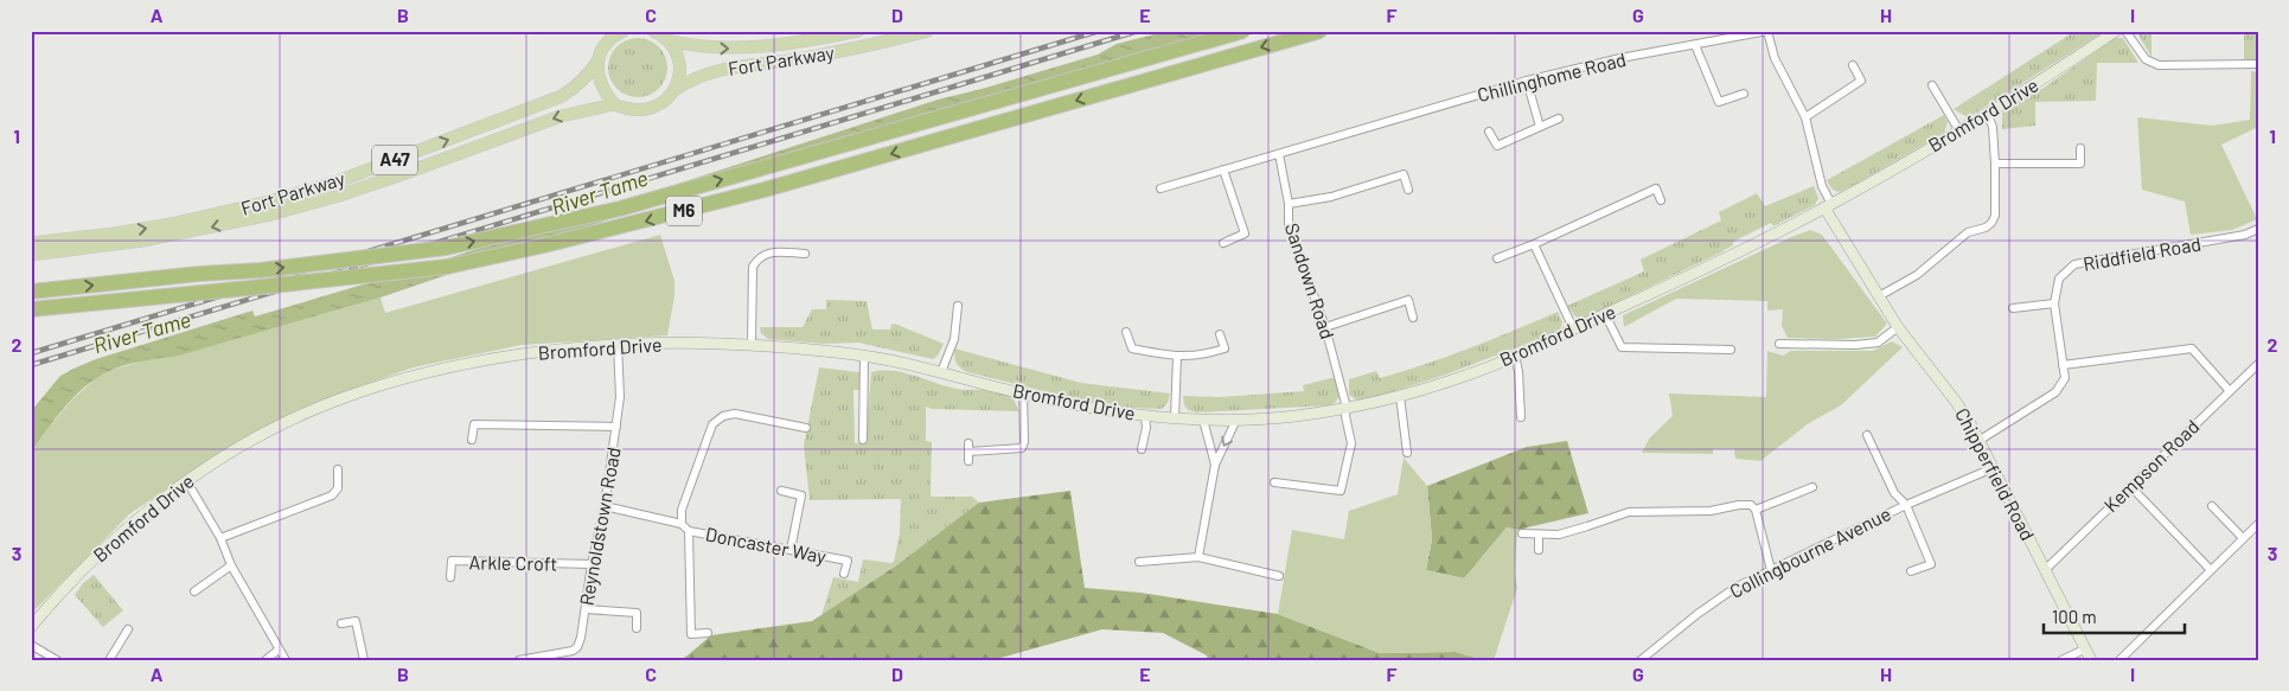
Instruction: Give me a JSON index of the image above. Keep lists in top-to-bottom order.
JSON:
{
  "streets": {
    "highway": ["M6"],
    "main road": ["Fort Parkway", "A47"],
    "street": [
      "Chillinghome Road",
      "Bromford Drive",
      "Riddfield Road",
      "Sandown Road",
      "Kempson Road",
      "Chipperfield Road",
      "Reynoldstown Road",
      "Doncaster Way",
      "Collingbourne Avenue",
      "Arkle Croft"
    ]
  },
  "crossings": [
    ["Chillinghome Road", "Bromford Drive"],
    ["Chillinghome Road", "Sandown Road"],
    ["Chillinghome Road", "Chipperfield Road"],
    ["Bromford Drive", "Sandown Road"],
    ["Bromford Drive", "Chipperfield Road"],
    ["Bromford Drive", "Reynoldstown Road"],
    ["Riddfield Road", "Chipperfield Road"],
    ["Kempson Road", "Chipperfield Road"],
    ["Chipperfield Road", "Collingbourne Avenue"],
    ["Reynoldstown Road", "Doncaster Way"],
    ["Reynoldstown Road", "Arkle Croft"]
  ],
  "water": ["River Tame"],
  "scale_bar": "100 m",
  "grid": {
    "columns": [
      "A",
      "B",
      "C",
      "D",
      "E",
      "F",
      "G",
      "H",
      "I"
    ],
    "rows": ["1", "2", "3"]
  }
}
